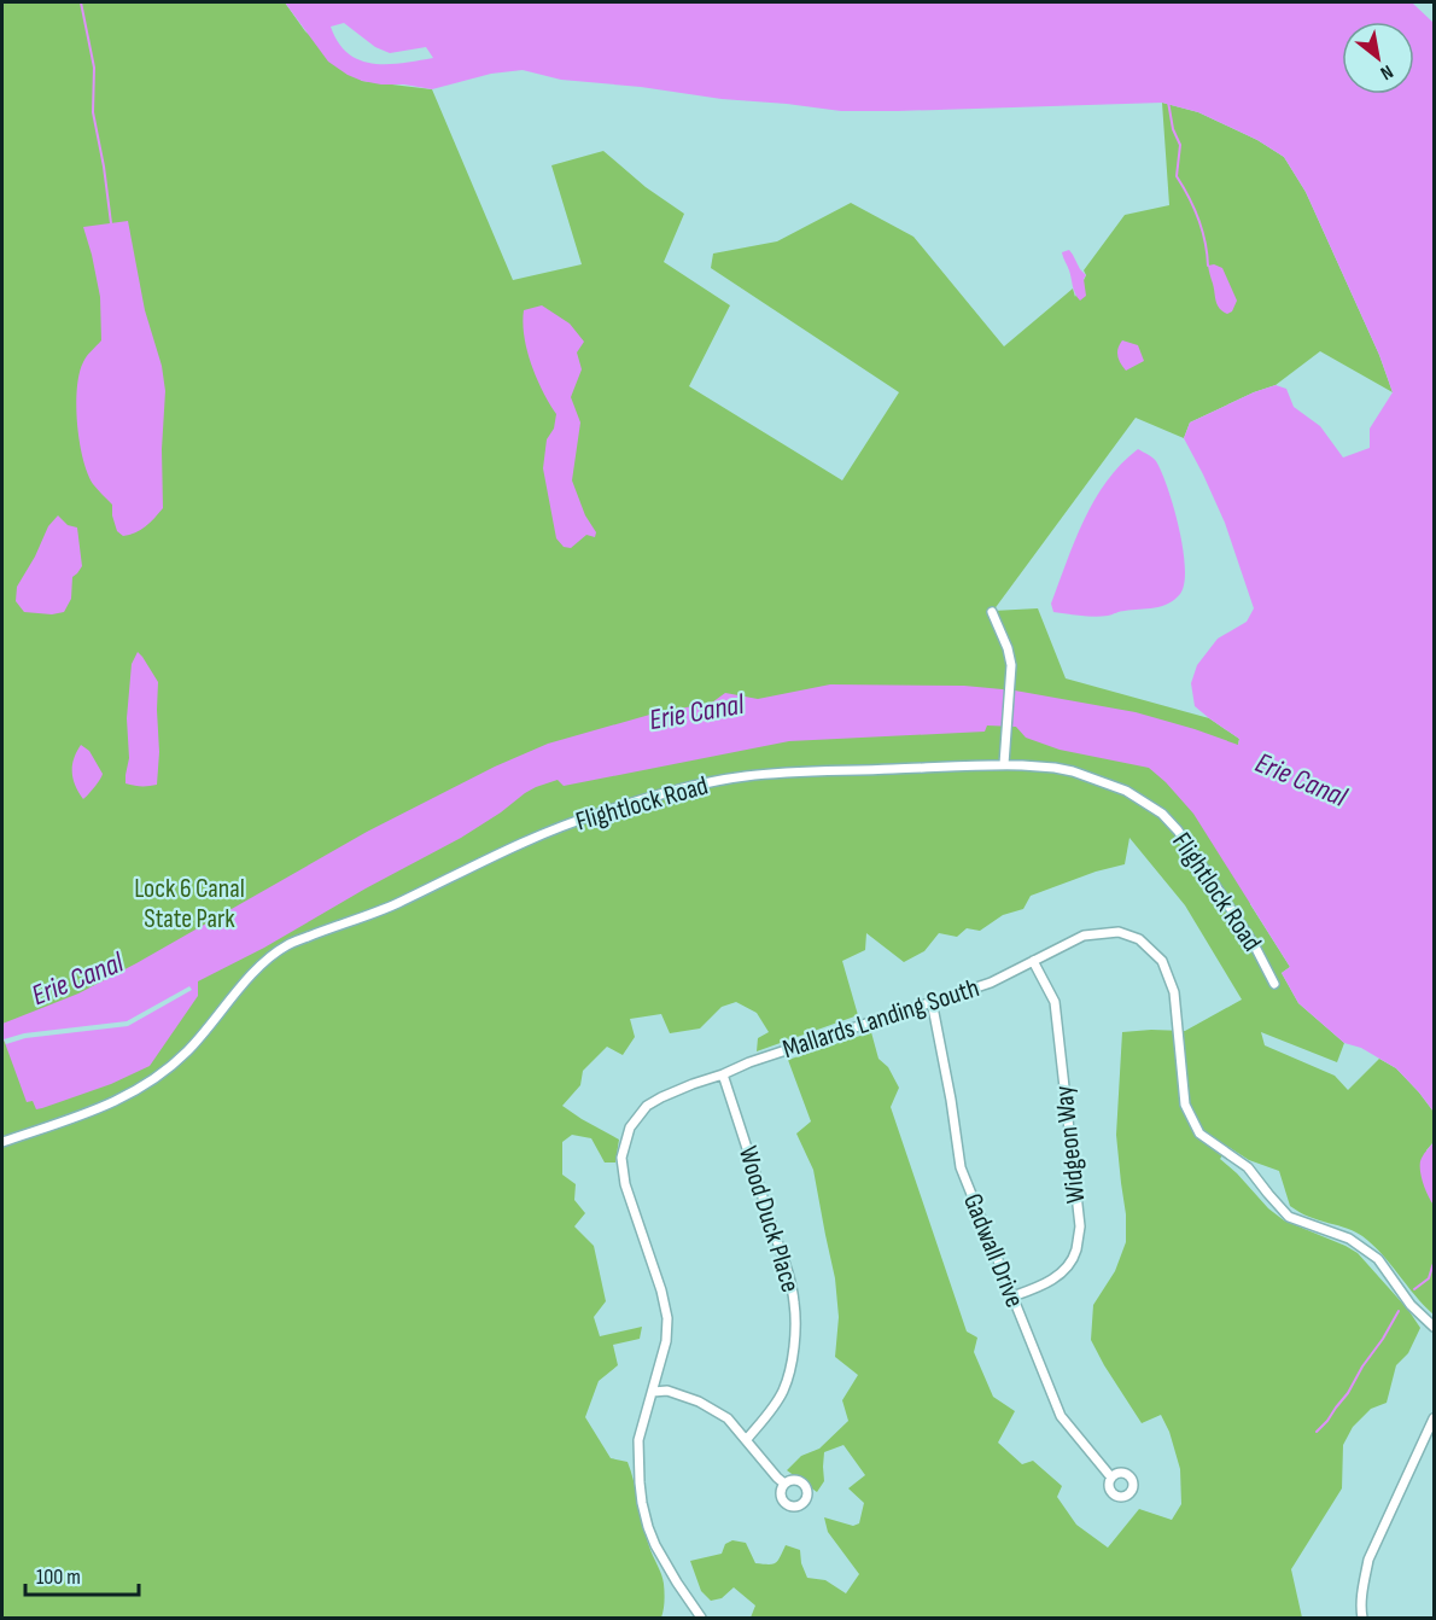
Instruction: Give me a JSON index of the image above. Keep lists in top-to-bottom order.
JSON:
{
  "streets": {
    "street": [
      "Flightlock Road",
      "Mallards Landing South",
      "Widgeon Way",
      "Wood Duck Place",
      "Gadwall Drive"
    ]
  },
  "crossings": [
    ["Mallards Landing South", "Widgeon Way"],
    ["Mallards Landing South", "Wood Duck Place"],
    ["Mallards Landing South", "Gadwall Drive"],
    ["Widgeon Way", "Gadwall Drive"]
  ],
  "water": ["Erie Canal"],
  "parks": ["Lock 6 Canal State Park"],
  "scale_bar": "100 m",
  "north": "bottom right"
}
